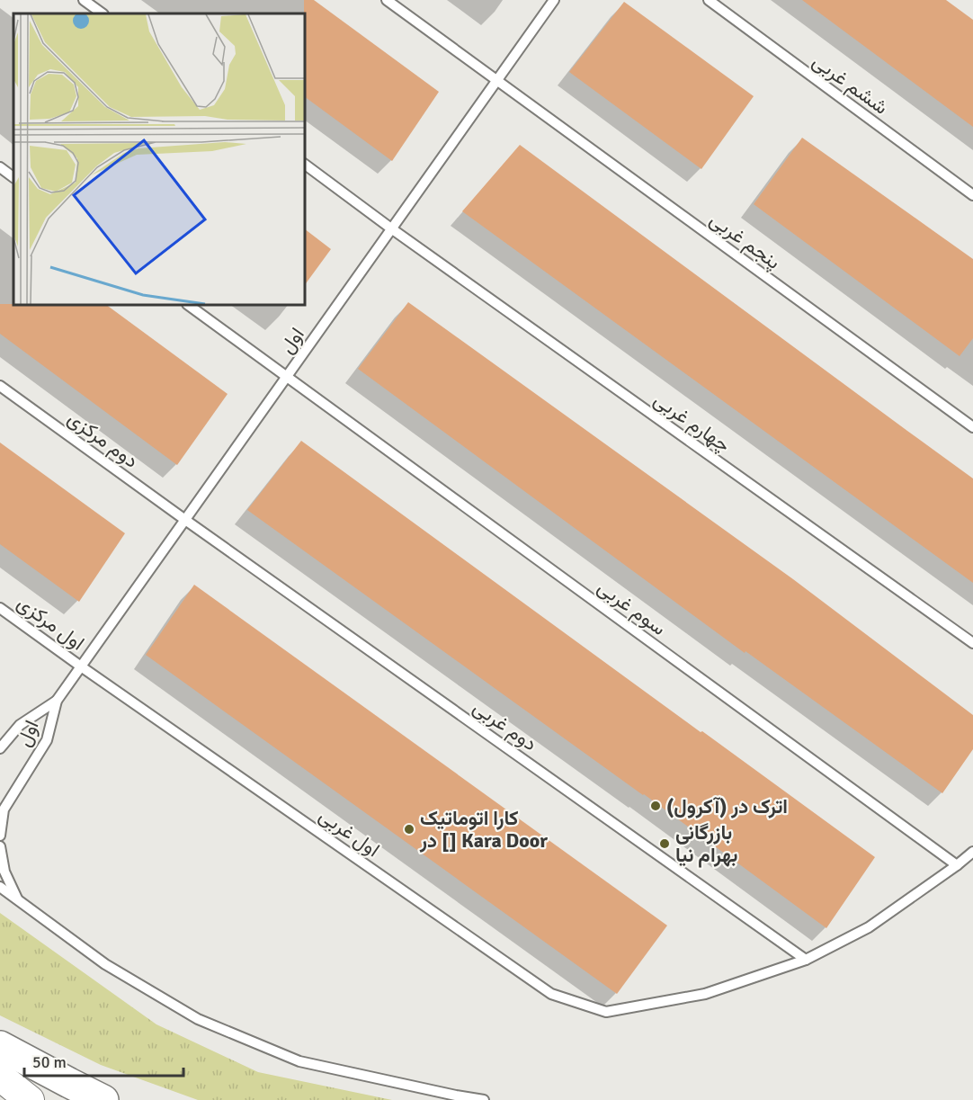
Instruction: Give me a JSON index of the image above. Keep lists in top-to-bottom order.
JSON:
{
  "streets": {
    "lane": [
      "ششم غربی",
      "پنجم غربی",
      "اول",
      "چهارم غربی",
      "دوم مرکزی",
      "سوم غربی",
      "اول مرکزی",
      "دوم غربی",
      "اول غربی"
    ]
  },
  "crossings": [
    ["پنجم غربی", "اول"],
    ["اول", "چهارم غربی"],
    ["اول", "دوم مرکزی"],
    ["اول", "سوم غربی"],
    ["اول", "اول مرکزی"],
    ["اول", "دوم غربی"],
    ["اول", "اول غربی"],
    ["دوم مرکزی", "دوم غربی"],
    ["اول مرکزی", "اول غربی"],
    ["دوم غربی", "اول غربی"]
  ],
  "places": ["اترک در (آکرول)", "کارا اتوماتیک در [] Kara Door", "بازرگانی بهرام نیا"],
  "scale_bar": "50 m"
}
